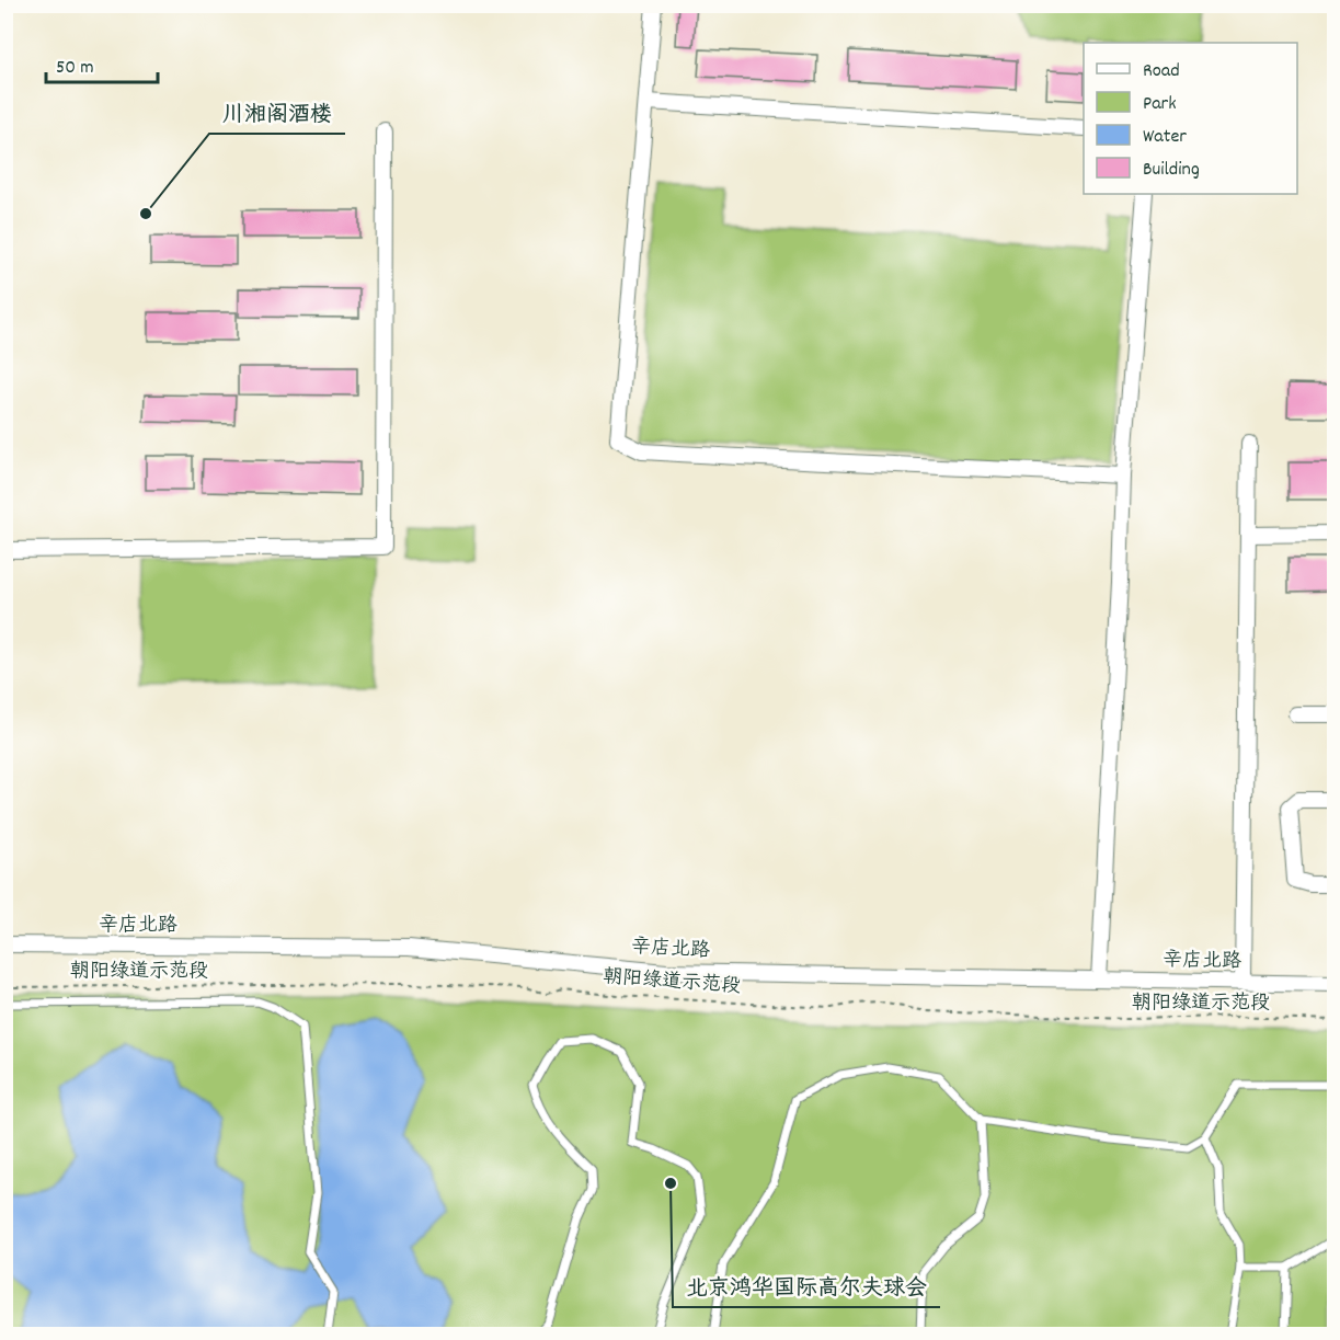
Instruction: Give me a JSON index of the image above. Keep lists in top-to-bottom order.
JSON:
{
  "streets": {
    "street": ["辛店北路"],
    "path": ["朝阳绿道示范段"]
  },
  "places": ["川湘阁酒楼", "北京鸿华国际高尔夫球会"],
  "legend": [
    "Road",
    "Park",
    "Water",
    "Building"
  ],
  "scale_bar": "50 m"
}
